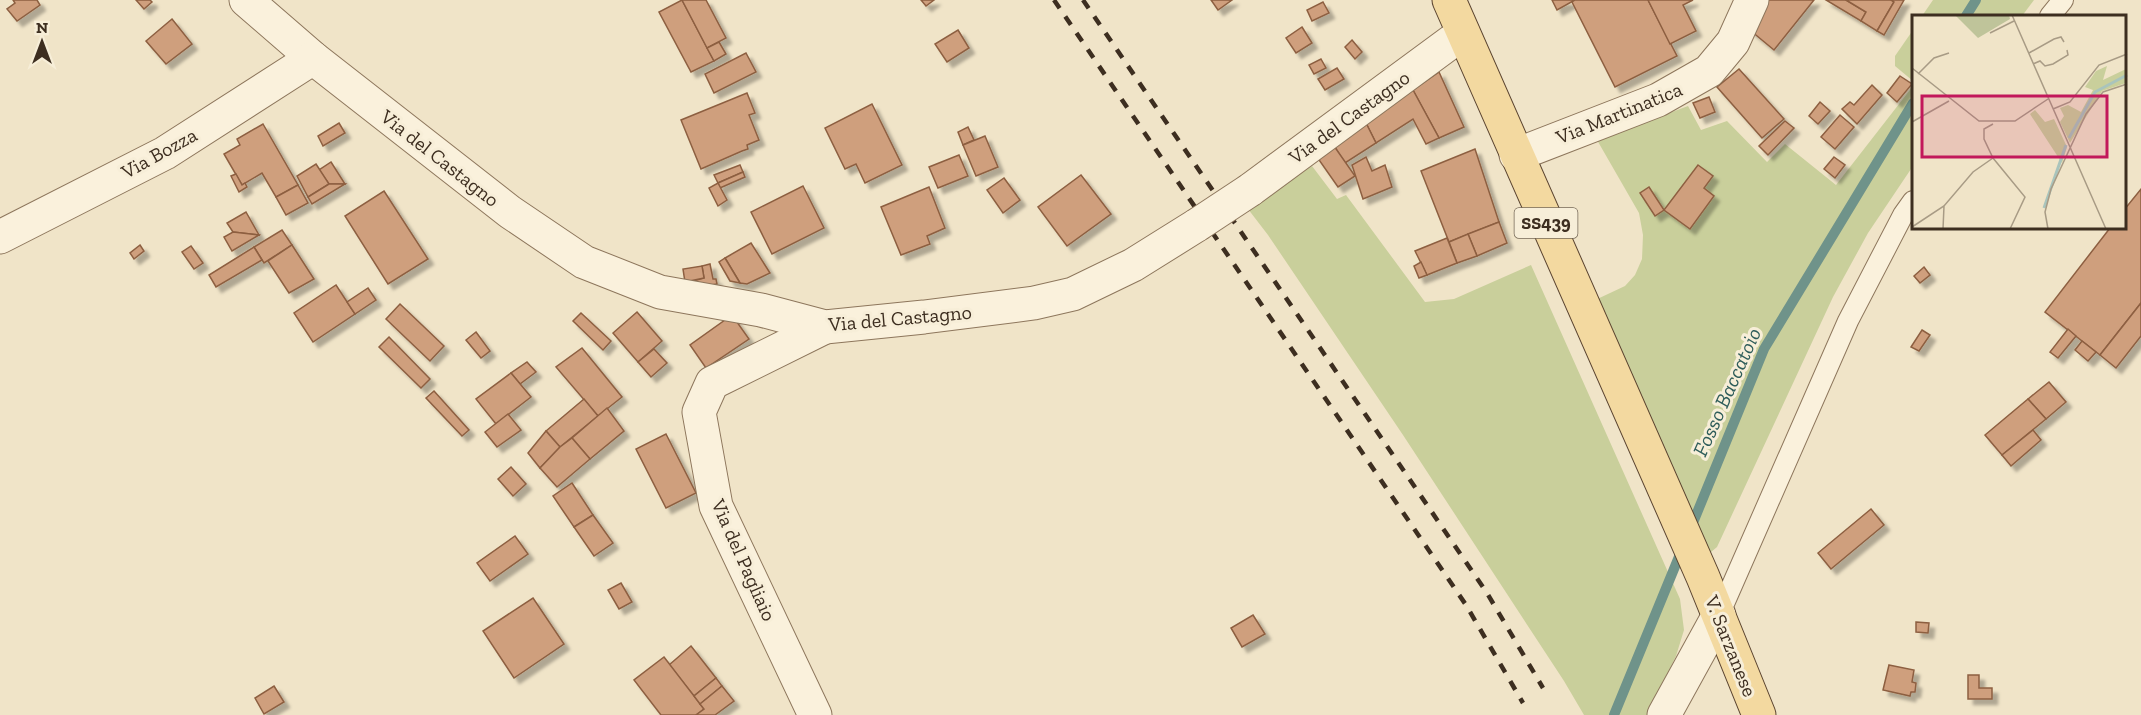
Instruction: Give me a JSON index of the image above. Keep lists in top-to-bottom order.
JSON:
{
  "streets": {
    "main road": ["SS439", "V. Sarzanese"],
    "street": [
      "Via Martinatica",
      "Via del Castagno",
      "Via Bozza",
      "Via del Pagliaio"
    ]
  },
  "crossings": [
    ["Via Martinatica", "SS439"],
    ["Via Martinatica", "V. Sarzanese"],
    ["Via del Castagno", "Via Bozza"],
    ["Via del Castagno", "SS439"],
    ["Via del Castagno", "Via del Pagliaio"],
    ["SS439", "V. Sarzanese"]
  ],
  "water": ["Fosso Baccatoio"],
  "north": "top"
}
